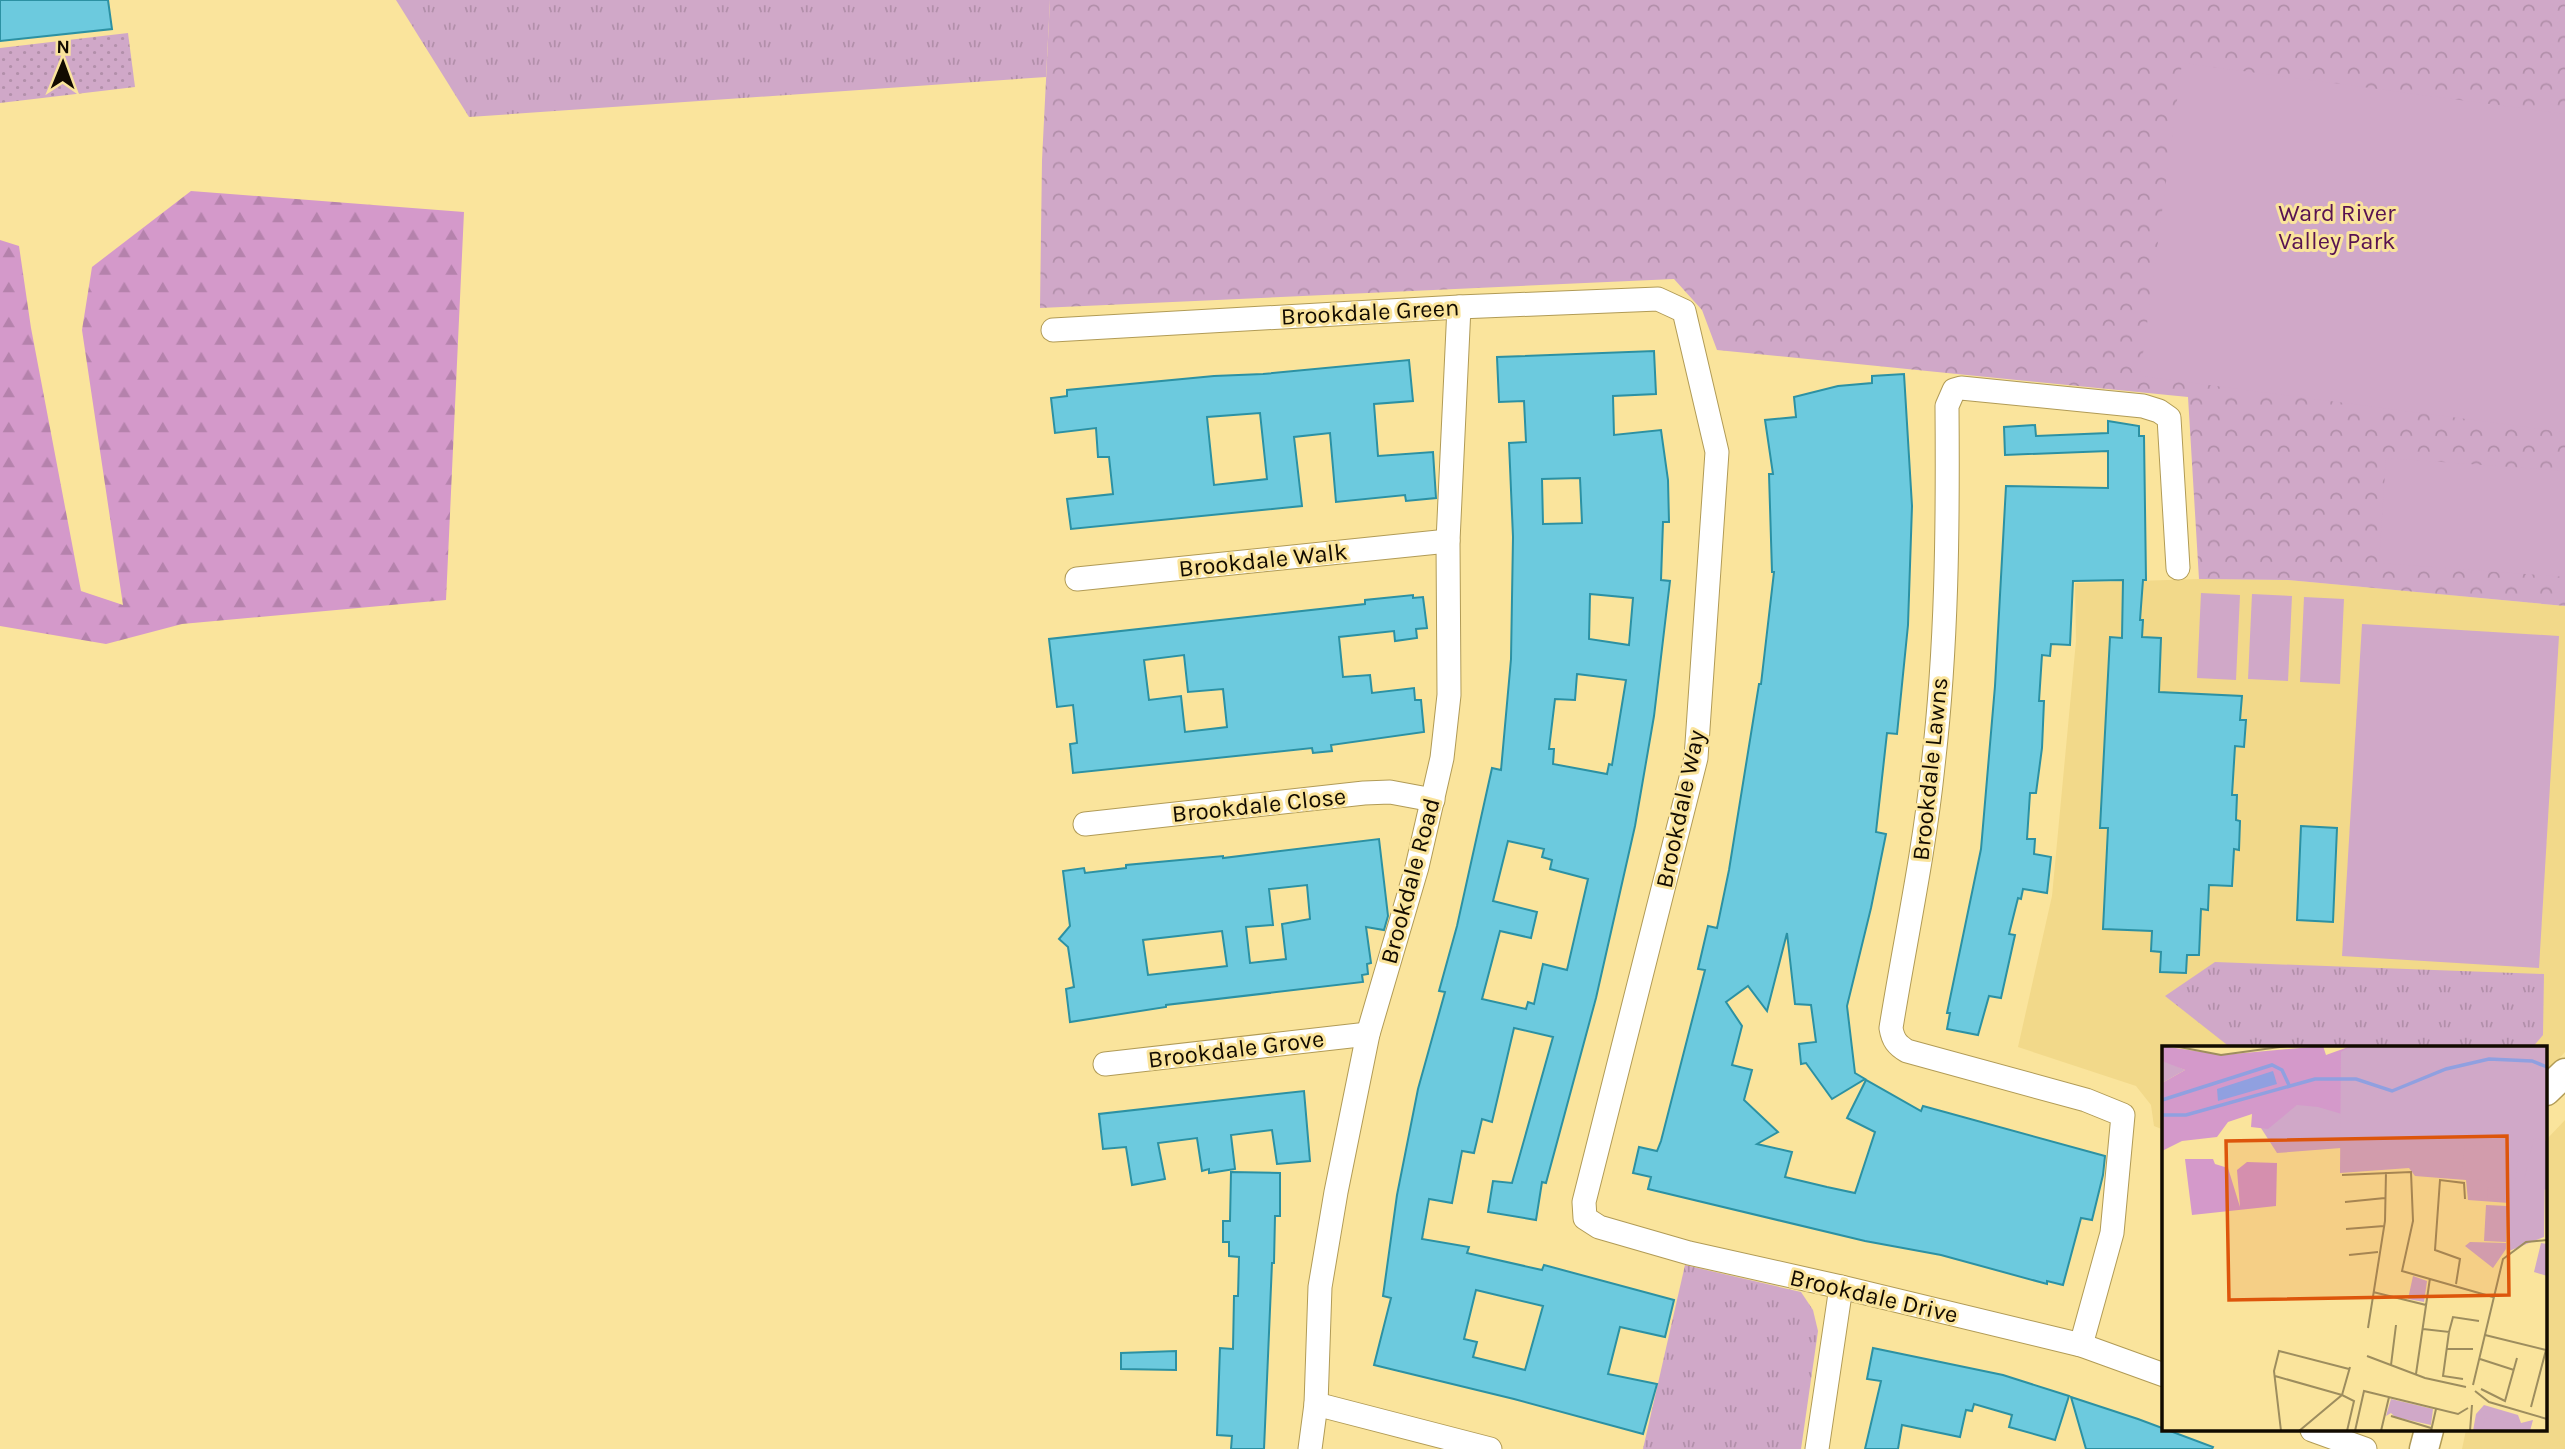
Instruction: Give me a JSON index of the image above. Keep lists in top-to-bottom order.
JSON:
{
  "streets": {
    "street": [
      "Brookdale Green",
      "Brookdale Walk",
      "Brookdale Lawns",
      "Brookdale Close",
      "Brookdale Way",
      "Brookdale Road",
      "Brookdale Grove",
      "Brookdale Drive"
    ]
  },
  "crossings": [
    ["Brookdale Green", "Brookdale Way"],
    ["Brookdale Green", "Brookdale Road"],
    ["Brookdale Walk", "Brookdale Road"],
    ["Brookdale Lawns", "Brookdale Drive"],
    ["Brookdale Close", "Brookdale Road"],
    ["Brookdale Way", "Brookdale Drive"],
    ["Brookdale Road", "Brookdale Grove"]
  ],
  "parks": ["Ward River Valley Park"],
  "north": "top"
}
